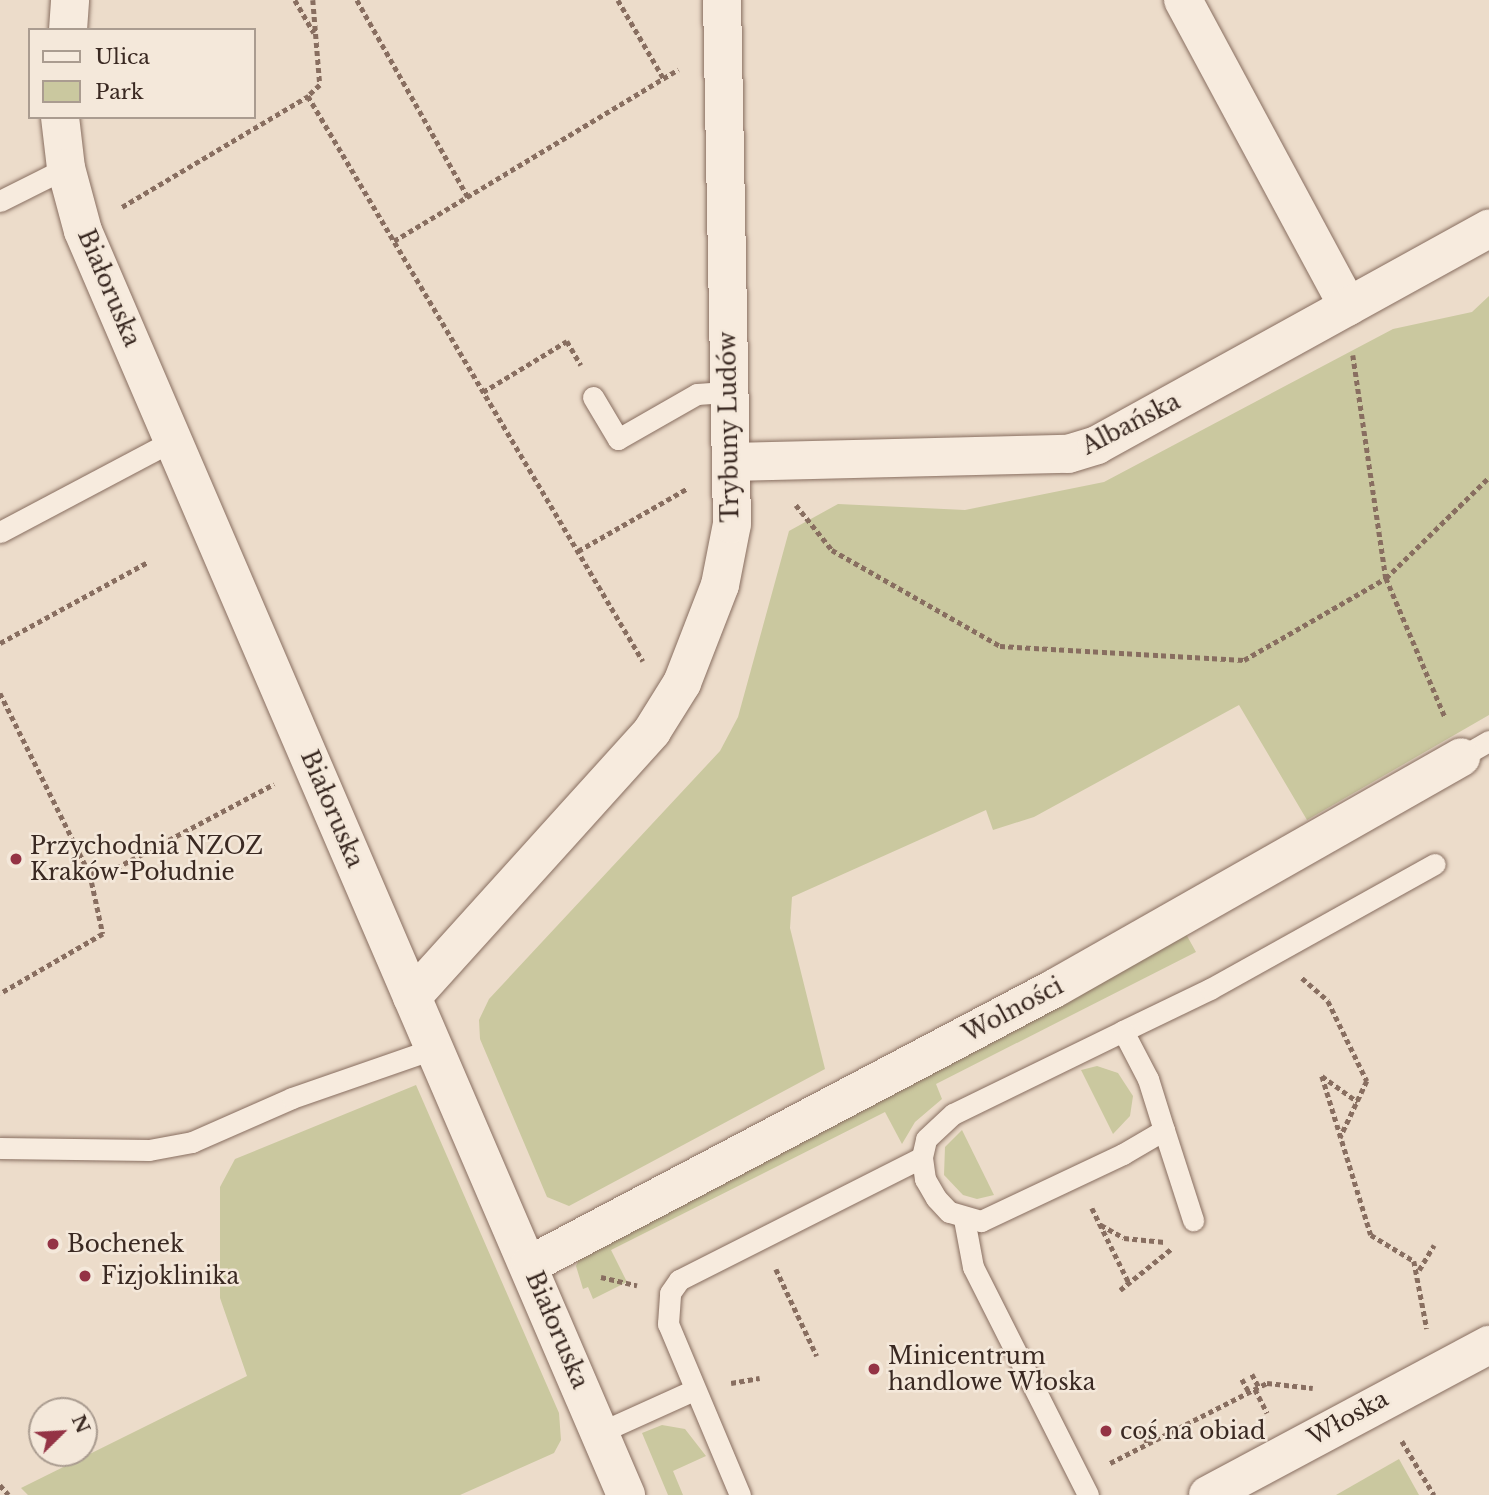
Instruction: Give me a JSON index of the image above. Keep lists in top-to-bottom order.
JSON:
{
  "streets": {
    "street": [
      "Białoruska",
      "Albańska",
      "Trybuny Ludów",
      "Wolności",
      "Włoska"
    ]
  },
  "crossings": [
    ["Białoruska", "Trybuny Ludów"],
    ["Białoruska", "Wolności"],
    ["Albańska", "Trybuny Ludów"]
  ],
  "places": [
    "Przychodnia NZOZ Kraków-Południe",
    "Bochenek",
    "Fizjoklinika",
    "Minicentrum handlowe Włoska",
    "coś na obiad"
  ],
  "legend": ["Ulica", "Park"],
  "north": "top right"
}
